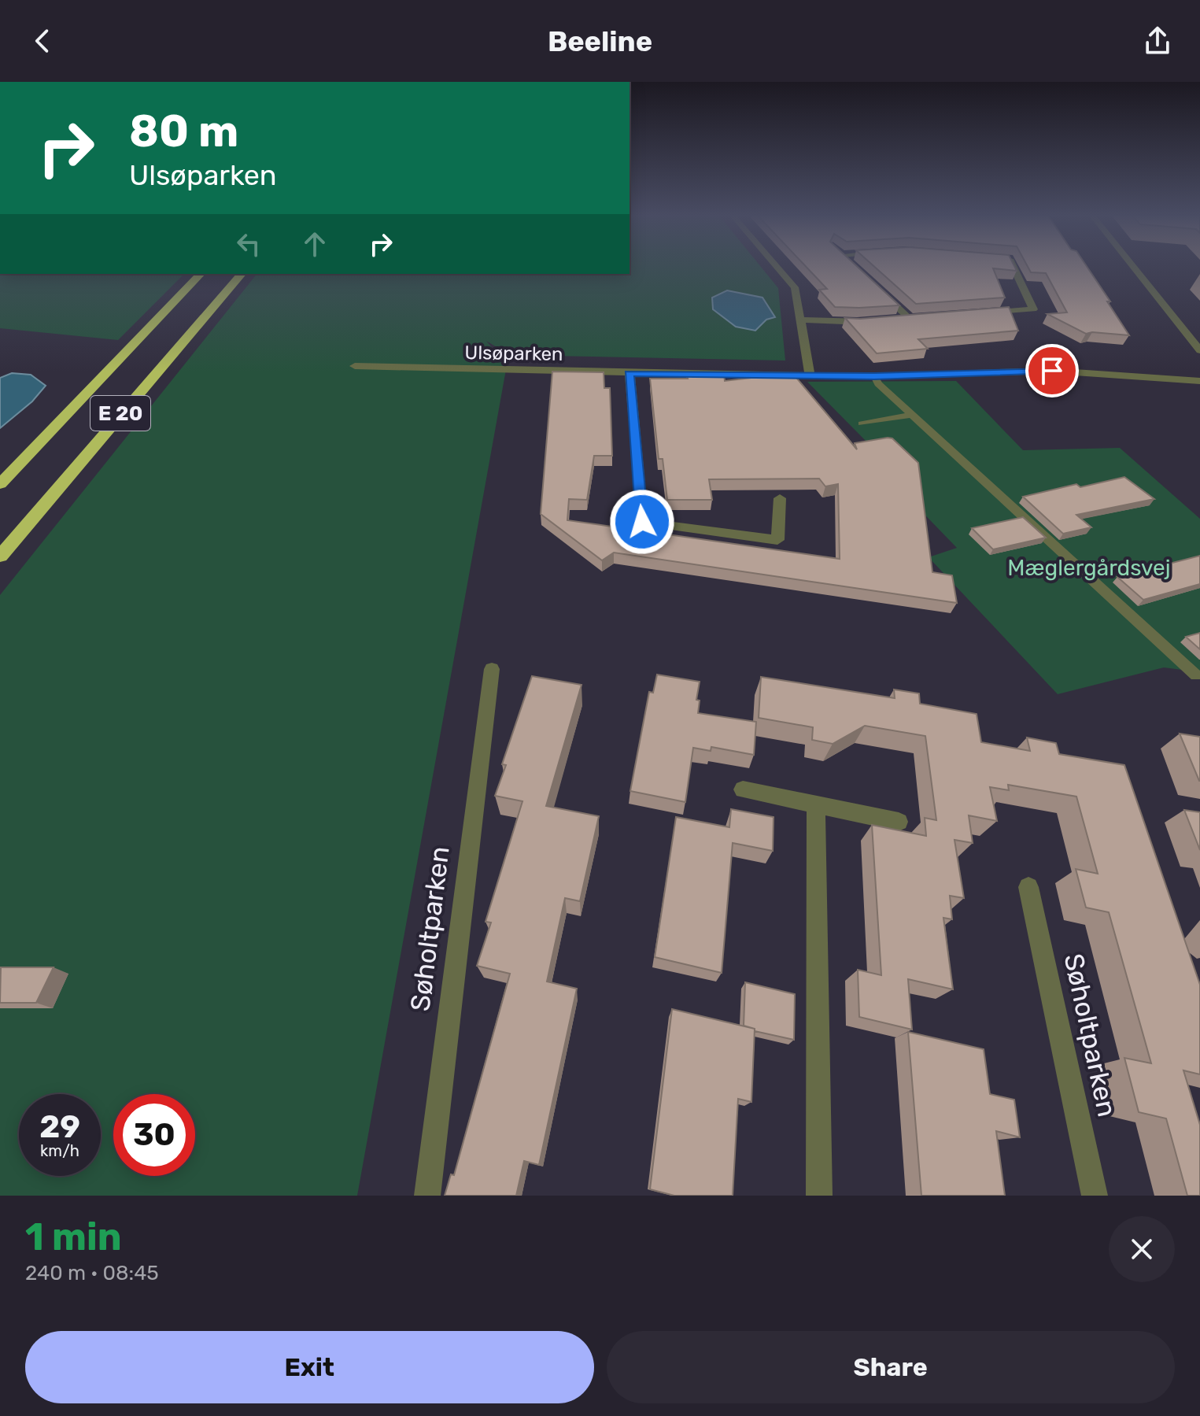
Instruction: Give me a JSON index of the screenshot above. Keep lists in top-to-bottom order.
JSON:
{
  "streets": {
    "highway": ["E 20"],
    "street": ["Ulsøparken", "Søholtparken"]
  },
  "parks": ["Mæglergårdsvej"],
  "page": {
    "header": "Beeline",
    "turn": ["80 m", "Ulsøparken"],
    "speed": "29 km/h",
    "limit": "30",
    "heading": ["1 min", "240 m · 08:45"],
    "buttons": ["Exit", "Share"]
  }
}
